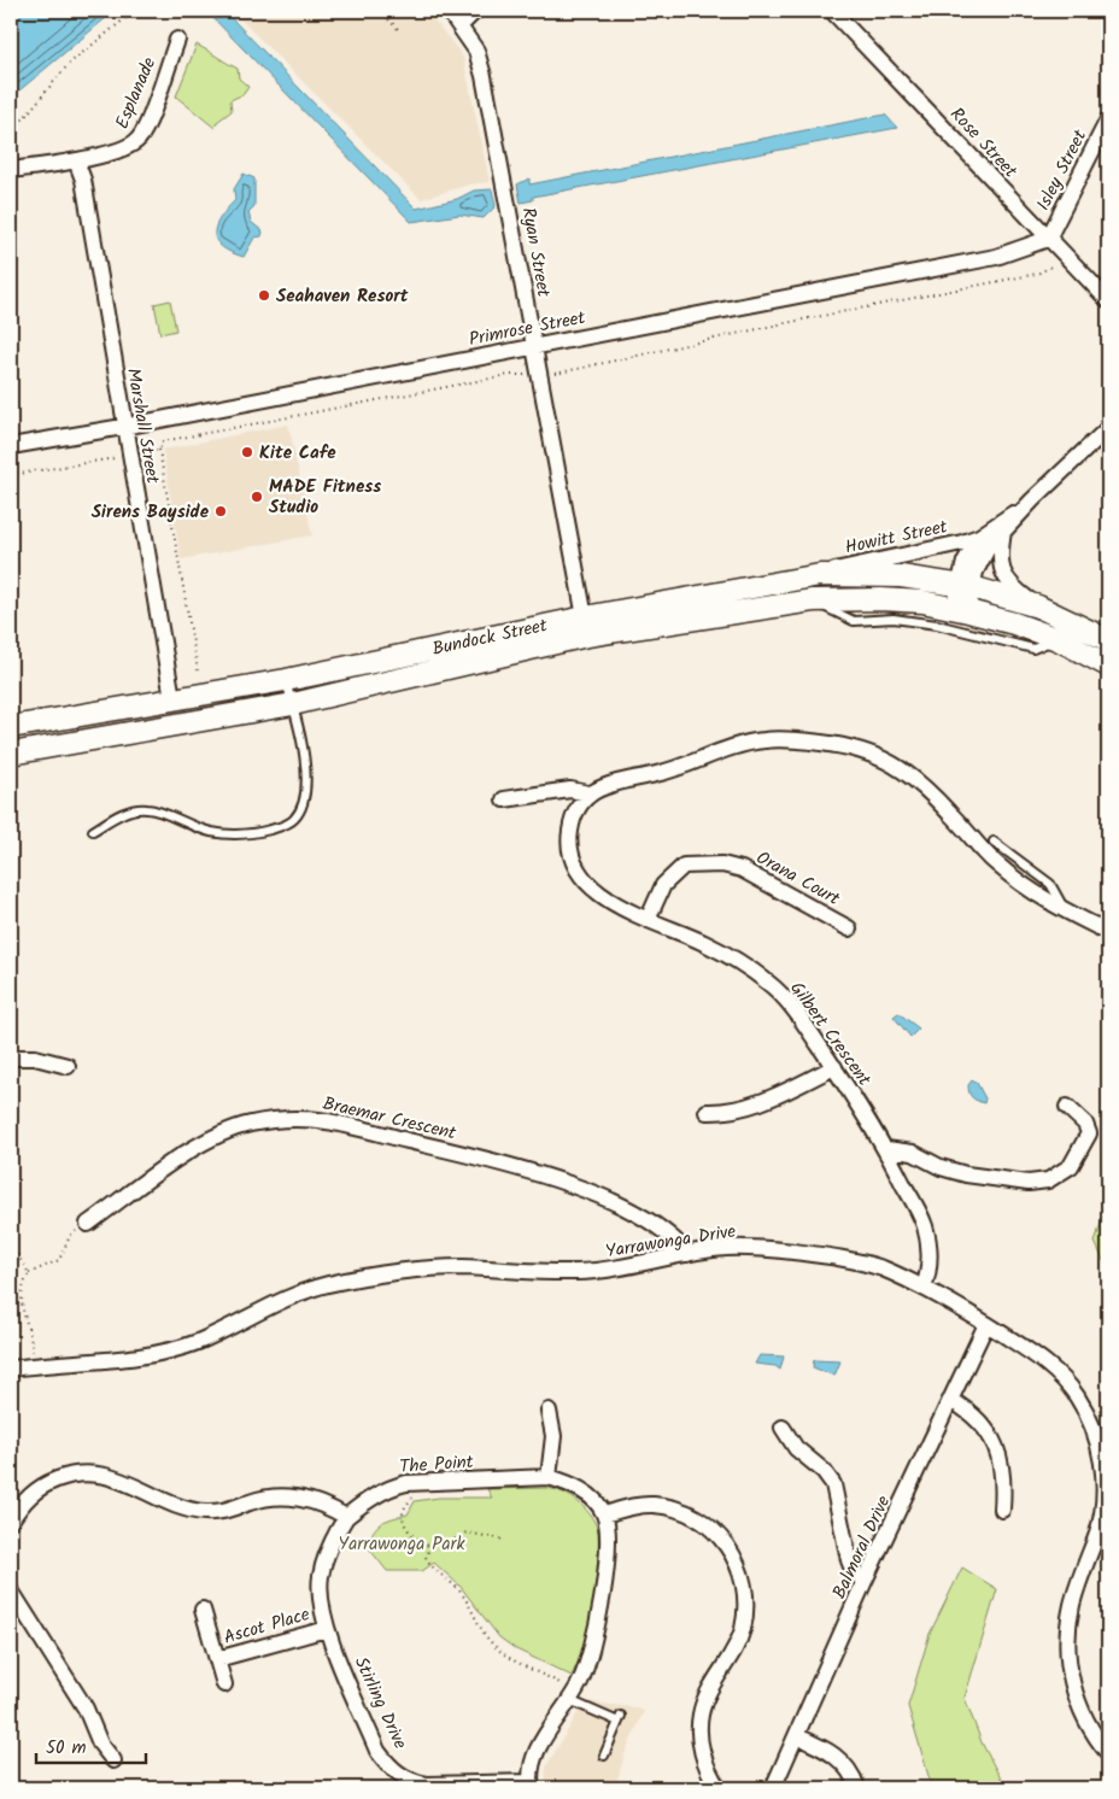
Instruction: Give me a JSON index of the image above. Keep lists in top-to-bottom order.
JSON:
{
  "streets": {
    "main road": ["Bundock Street"],
    "street": [
      "Esplanade",
      "Rose Street",
      "Isley Street",
      "Ryan Street",
      "Primrose Street",
      "Marshall Street",
      "Howitt Street",
      "Orana Court",
      "Gilbert Crescent",
      "Braemar Crescent",
      "Yarrawonga Drive",
      "The Point",
      "Balmoral Drive",
      "Ascot Place",
      "Stirling Drive"
    ]
  },
  "crossings": [
    ["Esplanade", "Marshall Street"],
    ["Rose Street", "Isley Street"],
    ["Rose Street", "Primrose Street"],
    ["Isley Street", "Primrose Street"],
    ["Ryan Street", "Primrose Street"],
    ["Ryan Street", "Bundock Street"],
    ["Primrose Street", "Marshall Street"],
    ["Marshall Street", "Bundock Street"],
    ["Howitt Street", "Bundock Street"],
    ["Orana Court", "Gilbert Crescent"],
    ["Gilbert Crescent", "Yarrawonga Drive"],
    ["Braemar Crescent", "Yarrawonga Drive"],
    ["Yarrawonga Drive", "Balmoral Drive"],
    ["The Point", "Stirling Drive"],
    ["Ascot Place", "Stirling Drive"]
  ],
  "parks": ["Yarrawonga Park"],
  "places": [
    "Seahaven Resort",
    "Kite Cafe",
    "MADE Fitness Studio",
    "Sirens Bayside"
  ],
  "scale_bar": "50 m"
}
